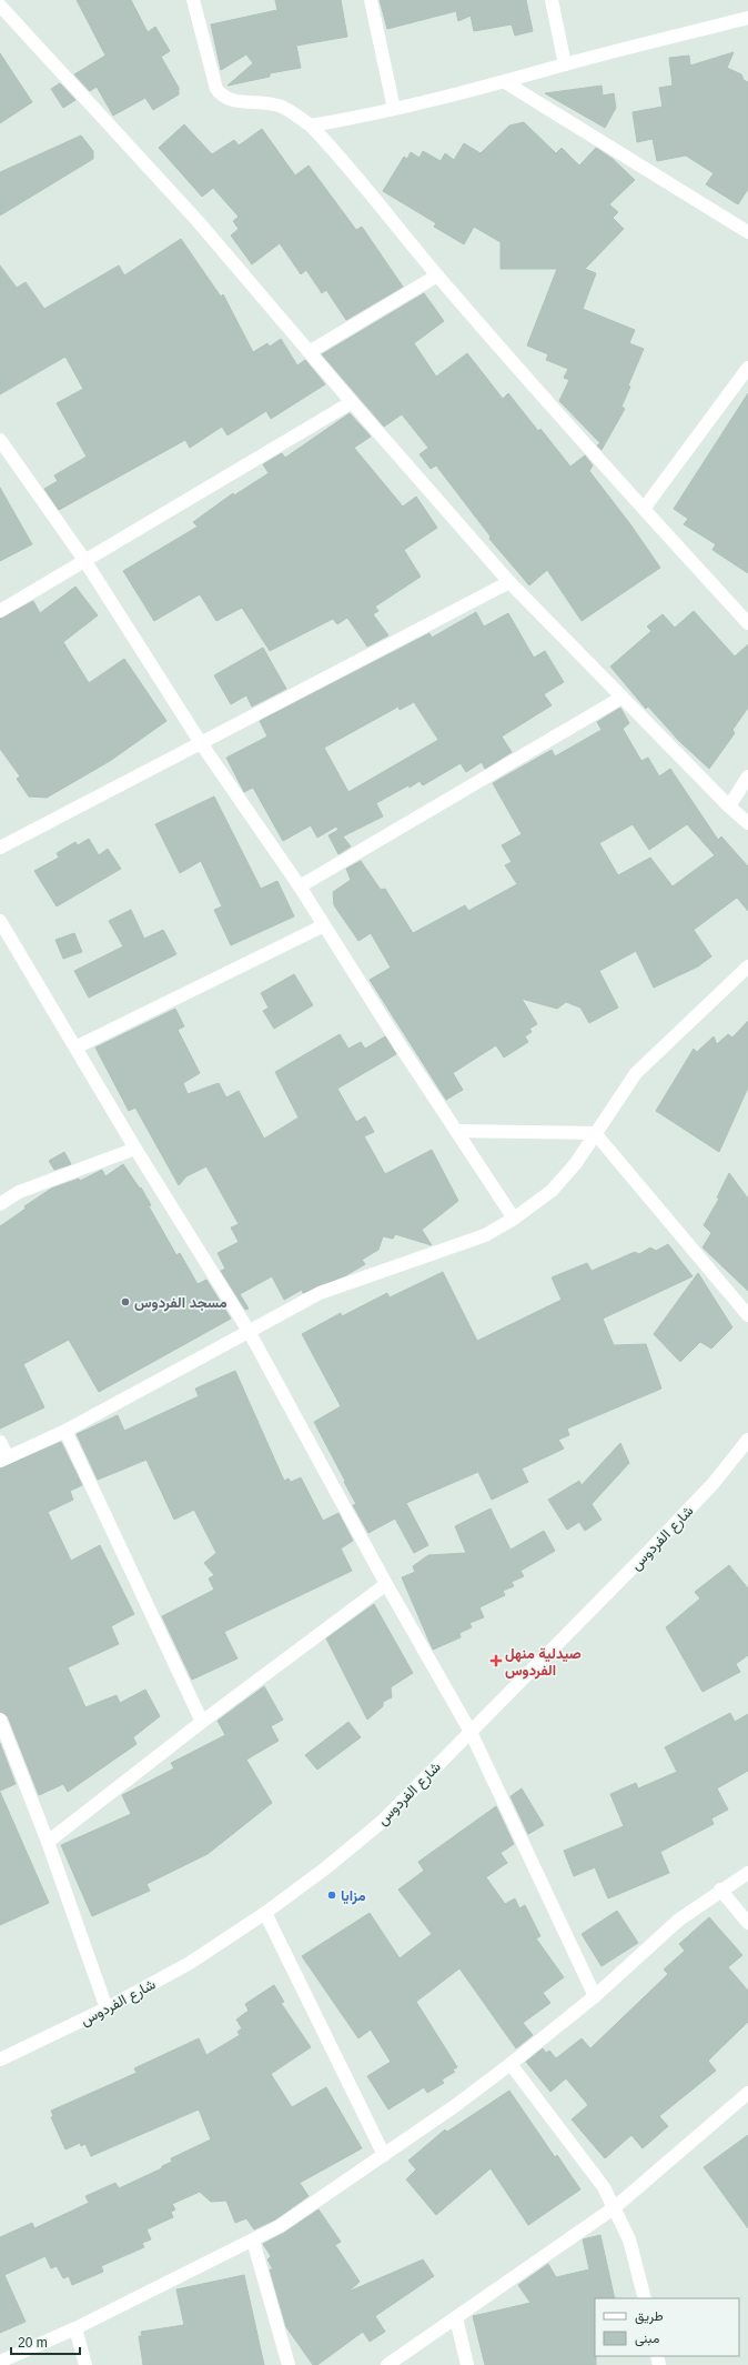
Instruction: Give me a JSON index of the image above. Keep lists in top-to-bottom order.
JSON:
{
  "streets": {
    "street": ["شارع الفردوس"]
  },
  "places": {
    "other": ["مسجد الفردوس", "مزايا"],
    "health": ["صيدلية منهل الفردوس"]
  },
  "legend": ["طريق", "مبنى"],
  "scale_bar": "20 m"
}
